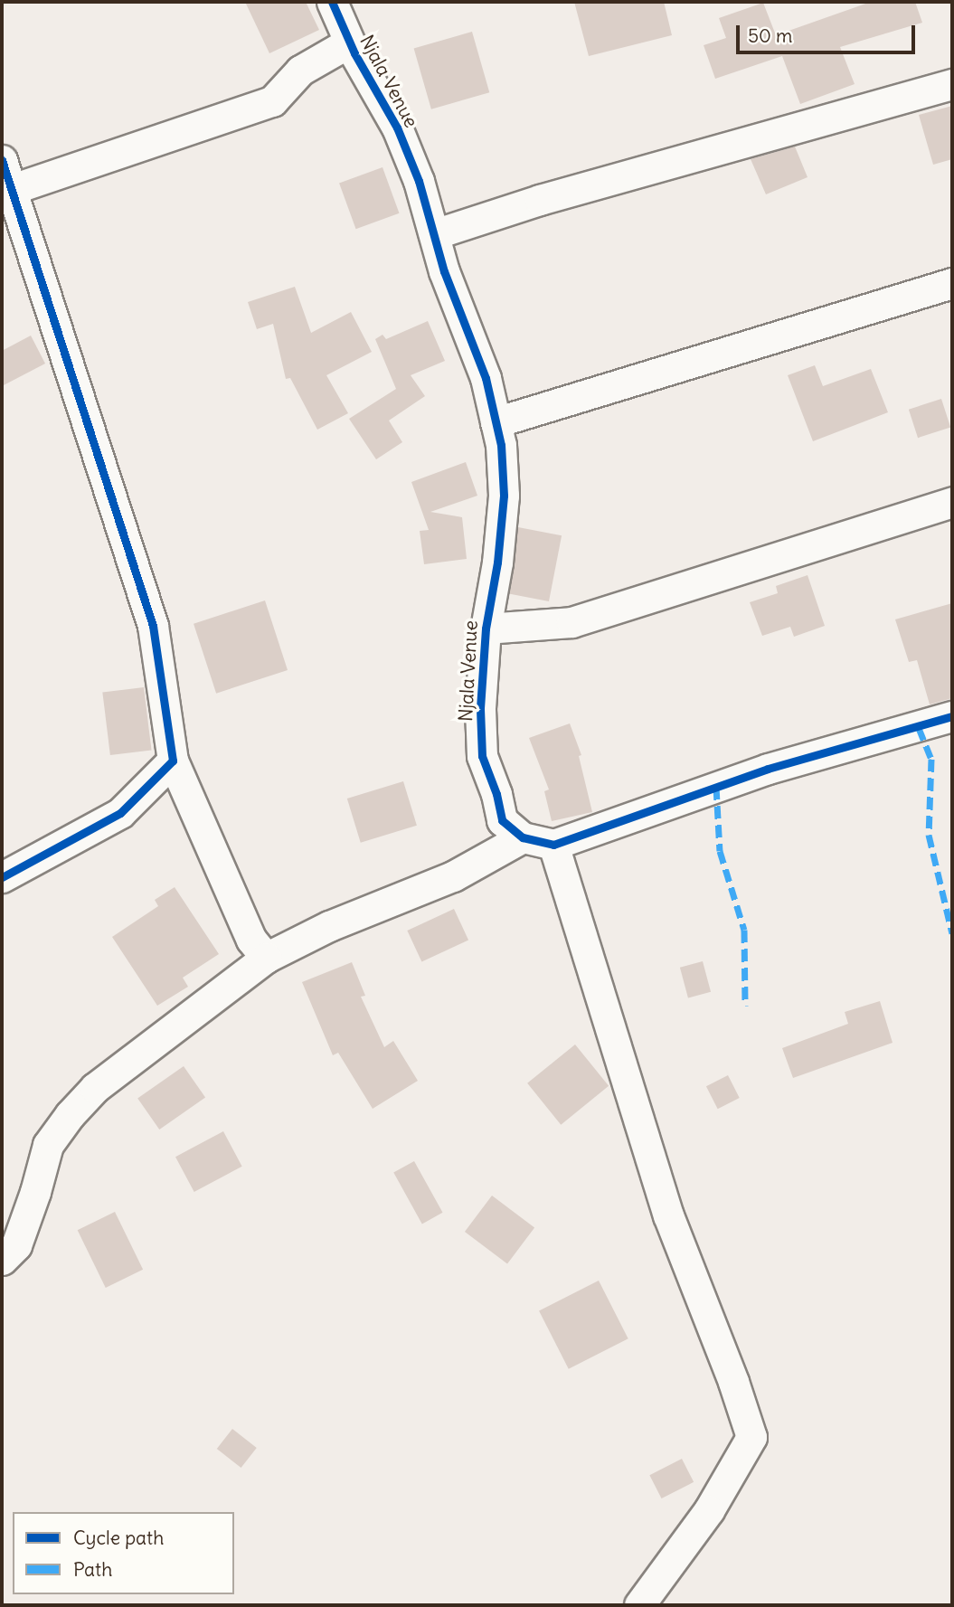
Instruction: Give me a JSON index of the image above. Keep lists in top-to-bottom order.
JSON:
{
  "streets": {
    "street": ["Njala Venue"]
  },
  "legend": ["Cycle path", "Path"],
  "scale_bar": "50 m"
}
